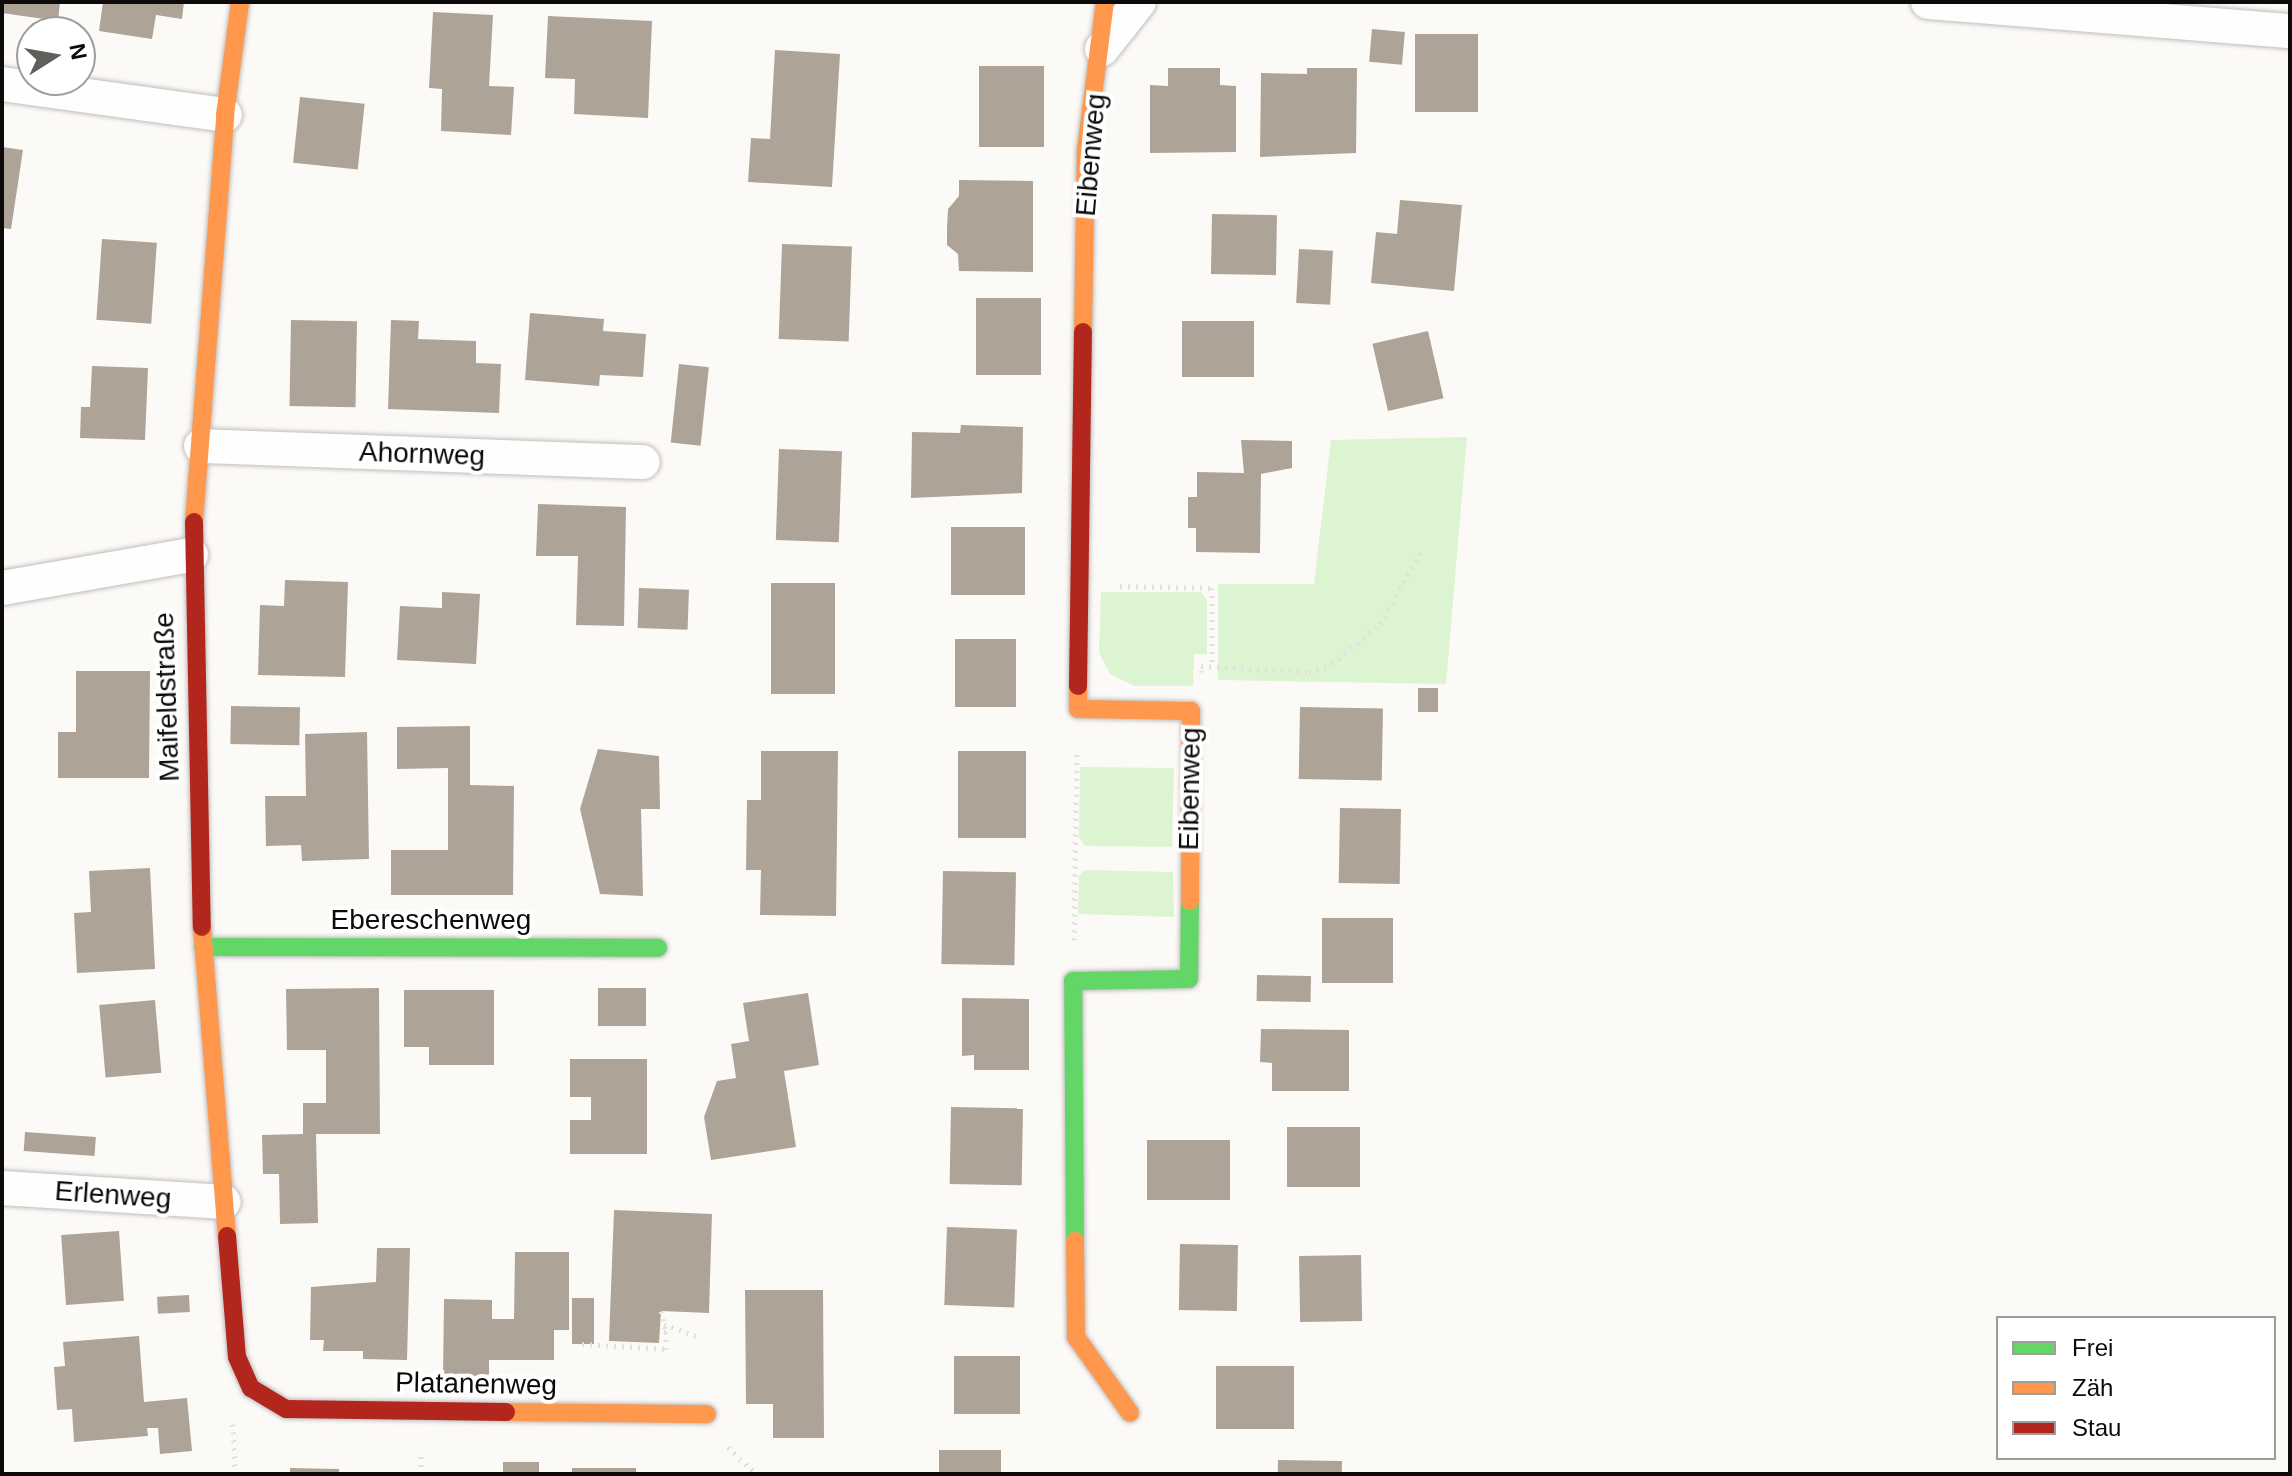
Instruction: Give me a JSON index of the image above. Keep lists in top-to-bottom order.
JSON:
{
  "streets": {
    "street": [
      "Eibenweg",
      "Ahornweg",
      "Maifeldstraße",
      "Ebereschenweg",
      "Erlenweg",
      "Platanenweg"
    ]
  },
  "crossings": [
    ["Ahornweg", "Maifeldstraße"],
    ["Maifeldstraße", "Ebereschenweg"],
    ["Maifeldstraße", "Erlenweg"],
    ["Maifeldstraße", "Platanenweg"]
  ],
  "legend": ["Frei", "Zäh", "Stau"],
  "north": "right"
}
